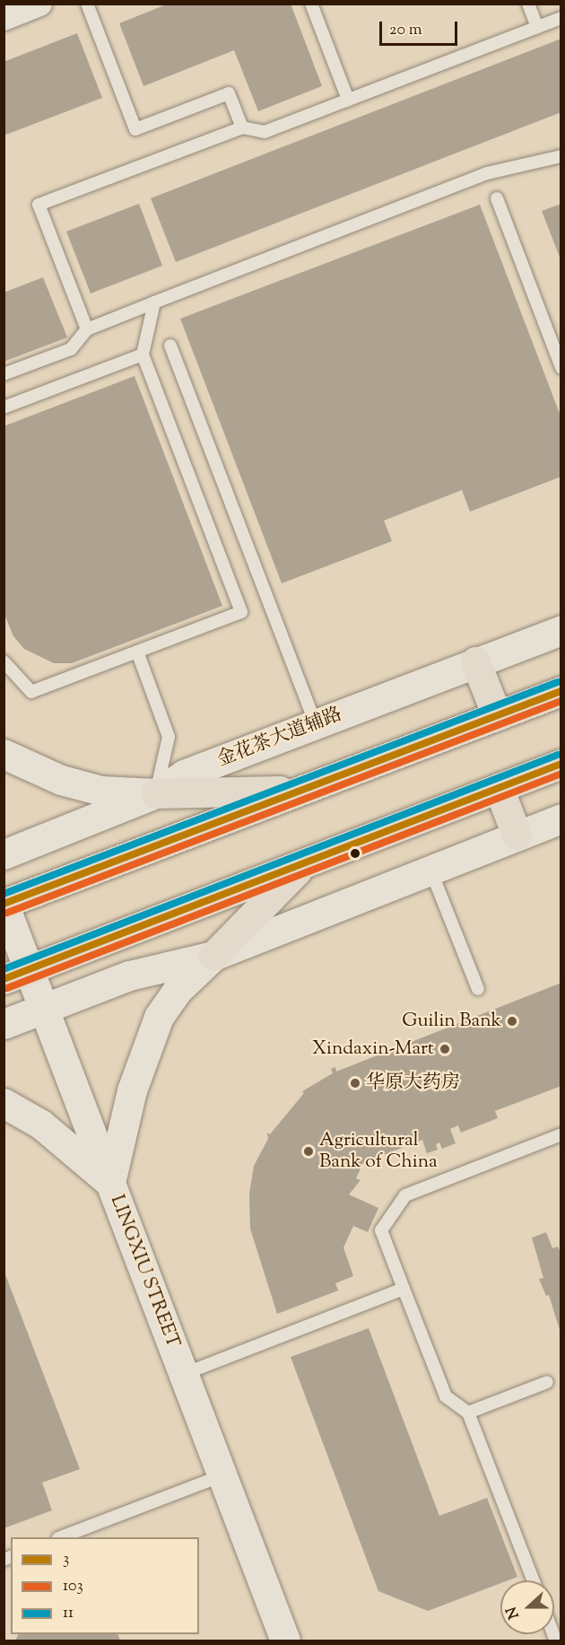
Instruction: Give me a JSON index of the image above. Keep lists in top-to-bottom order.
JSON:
{
  "streets": {
    "main road": ["金花茶大道辅路", "LINGXIU STREET"]
  },
  "places": [
    "Guilin Bank",
    "Xindaxin-Mart",
    "华原大药房",
    "Agricultural Bank of China"
  ],
  "lines": ["transit line 11", "transit line 3", "transit line 103"],
  "legend": ["3", "103", "11"],
  "scale_bar": "20 m",
  "north": "left"
}
